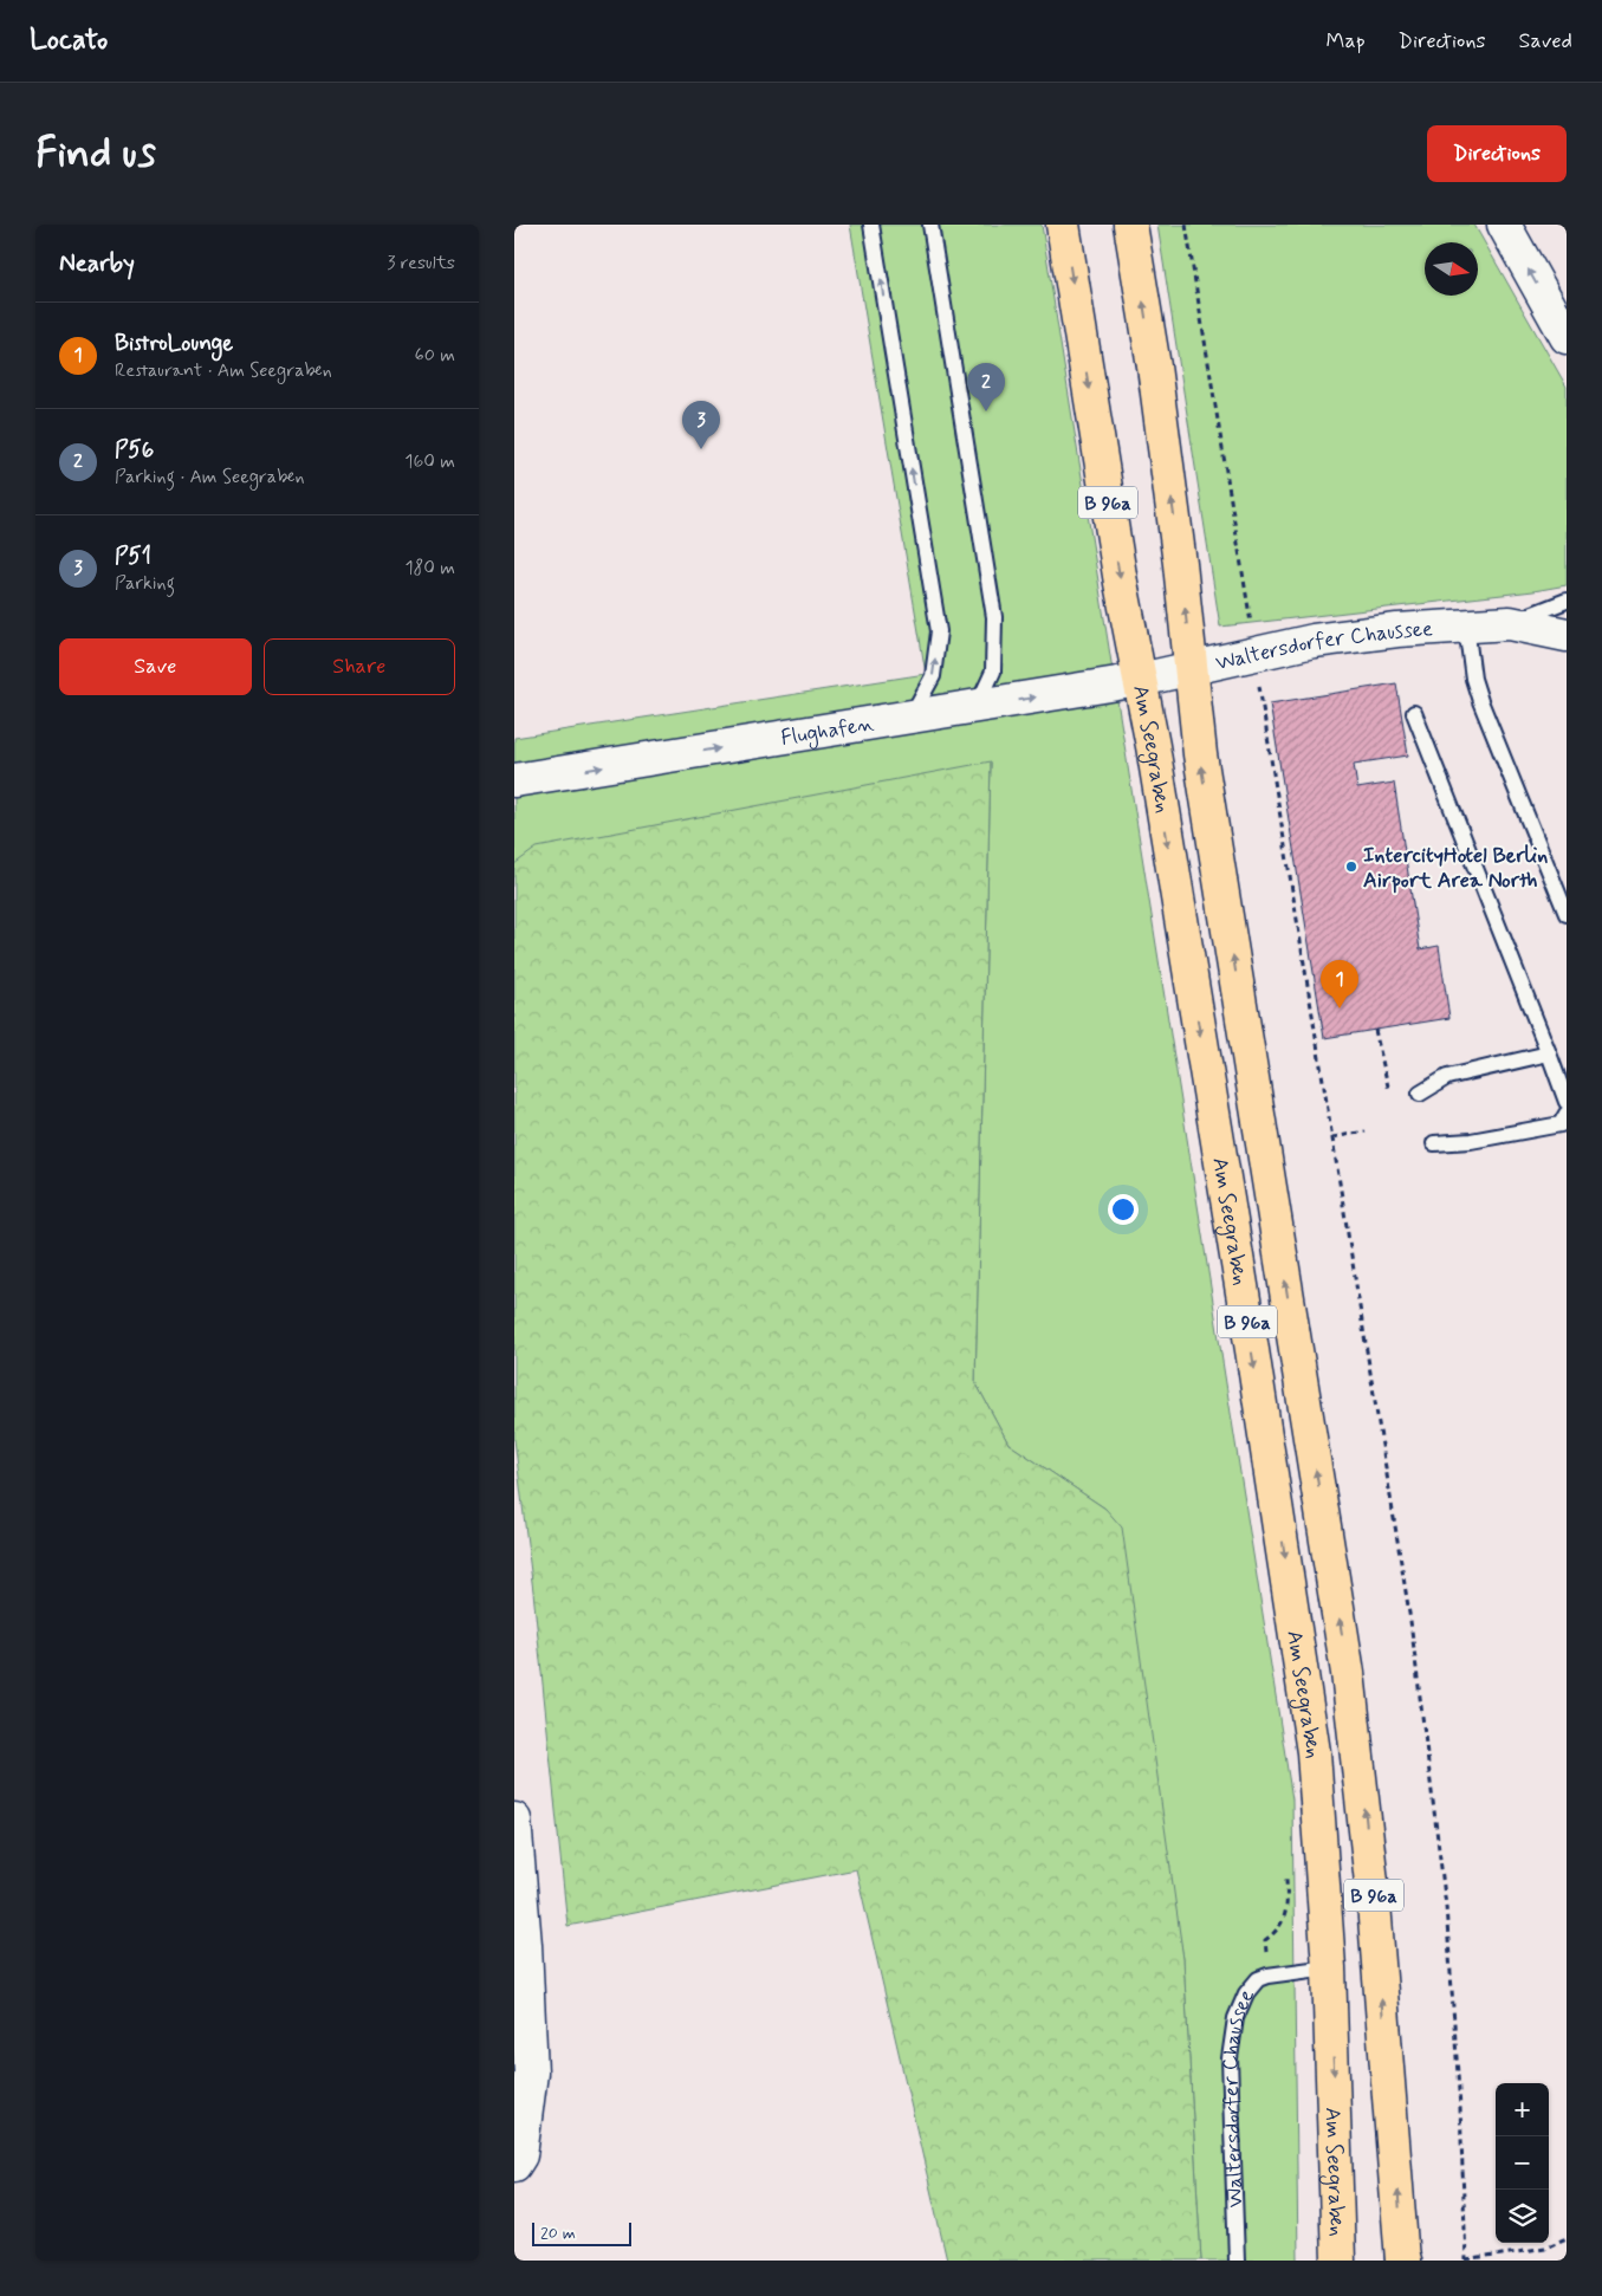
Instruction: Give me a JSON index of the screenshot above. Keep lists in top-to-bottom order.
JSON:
{
  "streets": {
    "main road": ["B 96a", "Am Seegraben"],
    "street": ["Waltersdorfer Chaussee", "Flughafen"]
  },
  "crossings": [
    ["B 96a", "Waltersdorfer Chaussee"],
    ["Waltersdorfer Chaussee", "Flughafen"],
    ["Waltersdorfer Chaussee", "Am Seegraben"],
    ["Flughafen", "Am Seegraben"]
  ],
  "one_way": ["Flughafen"],
  "places": ["IntercityHotel Berlin Airport Area North"],
  "scale_bar": "20 m",
  "north": "right",
  "page": {
    "header": "Locato",
    "nav": ["Map", "Directions", "Saved"],
    "buttons": [
      "Directions",
      ["Save", "Share"]
    ],
    "title": "Find us",
    "heading": ["Nearby", "3 results"],
    "list": [
      {
        "mark": "1",
        "name": "BistroLounge",
        "note": "Restaurant · Am Seegraben",
        "value": "60 m"
      },
      {
        "mark": "2",
        "name": "P56",
        "note": "Parking · Am Seegraben",
        "value": "160 m"
      },
      {
        "mark": "3",
        "name": "P51",
        "note": "Parking",
        "value": "180 m"
      }
    ],
    "pins": ["2", "3", "1"],
    "map_buttons": ["+", "−"],
    "scale": "20 m"
  }
}
